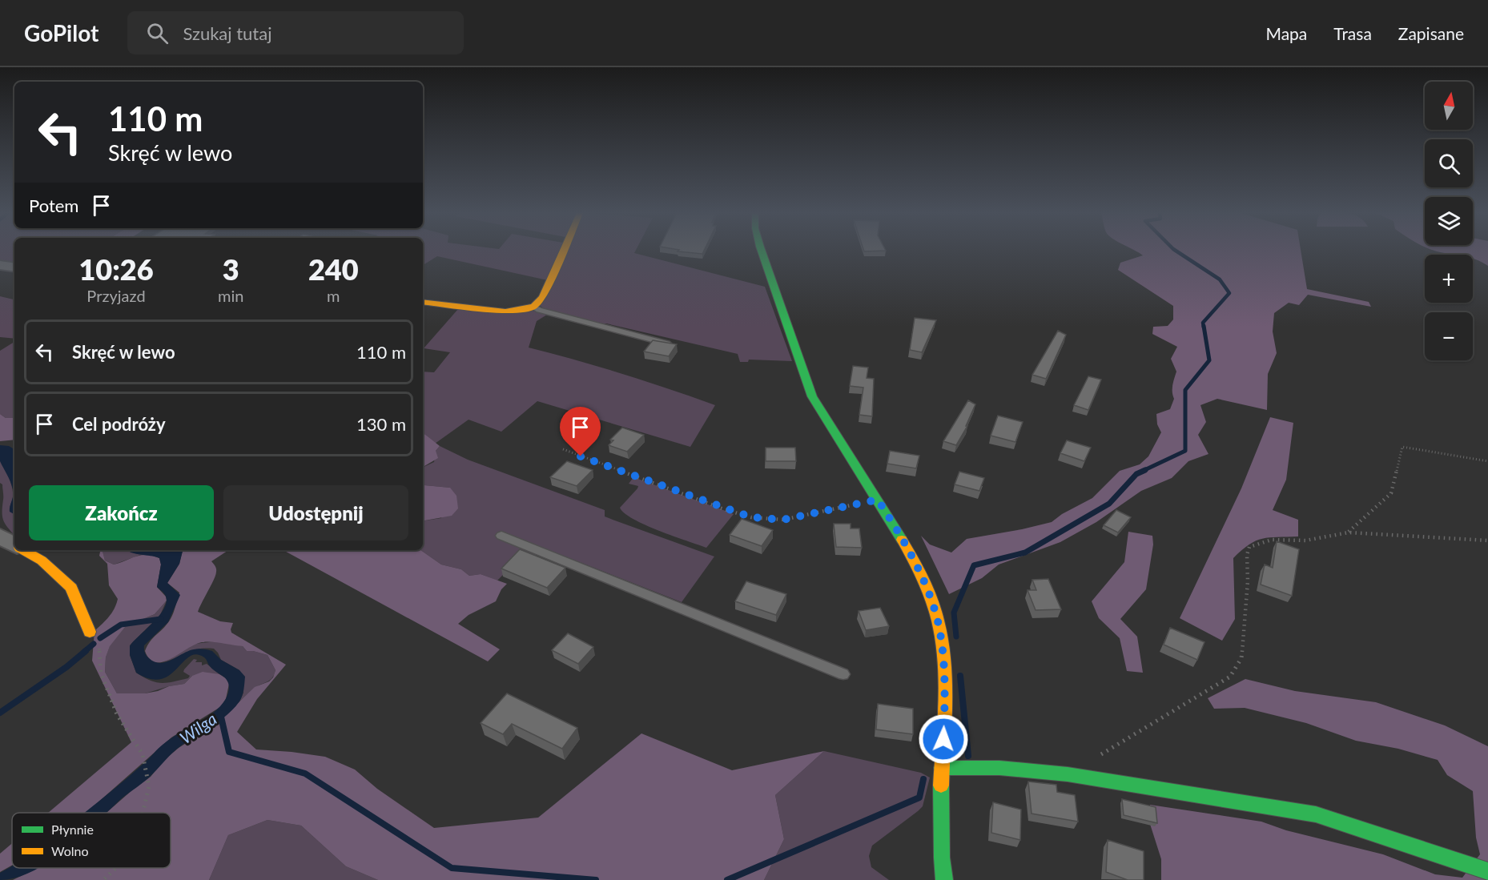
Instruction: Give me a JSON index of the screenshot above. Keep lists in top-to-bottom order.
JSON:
{
  "water": ["Wilga"],
  "legend": ["Płynnie", "Wolno"],
  "north": "top",
  "page": {
    "header": "GoPilot",
    "search": "Szukaj tutaj",
    "nav": ["Mapa", "Trasa", "Zapisane"],
    "map_buttons": ["+", "−"],
    "turn": ["110 m", "Skręć w lewo"],
    "then": "Potem",
    "eta": [
      "10:26",
      "Przyjazd",
      "3",
      "min",
      "240",
      "m"
    ],
    "list": [
      {
        "name": "Skręć w lewo",
        "value": "110 m"
      },
      {
        "name": "Cel podróży",
        "value": "130 m"
      }
    ],
    "buttons": ["Zakończ", "Udostępnij"]
  }
}
